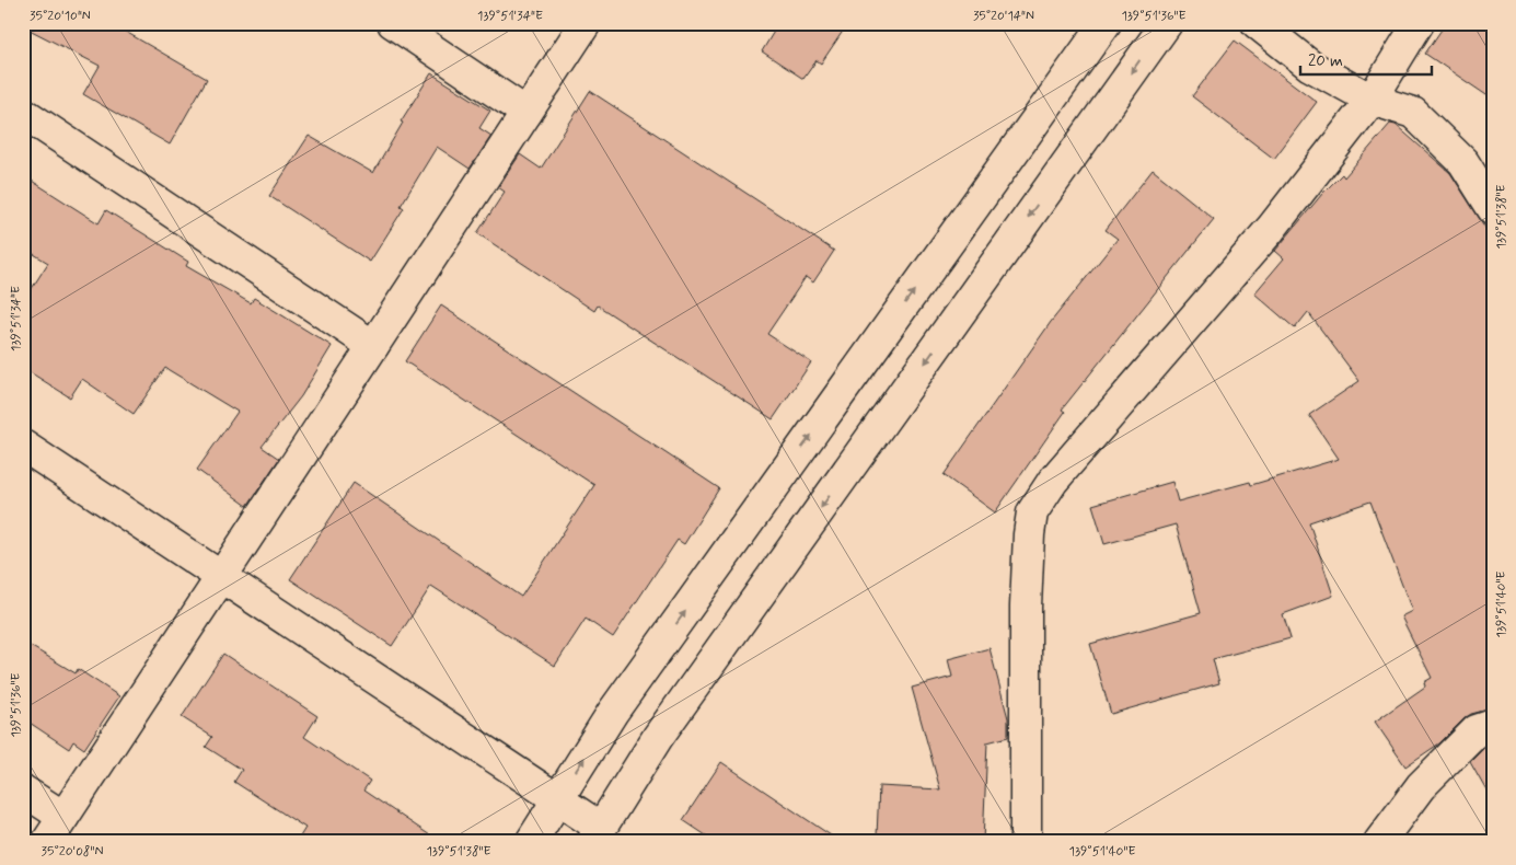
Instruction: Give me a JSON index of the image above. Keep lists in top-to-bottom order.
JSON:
{
  "scale_bar": "20 m",
  "coordinates": [
    "35°20'10\"N",
    "139°51'34\"E",
    "35°20'14\"N",
    "139°51'36\"E",
    "139°51'38\"E",
    "139°51'40\"E",
    "35°20'08\"N"
  ]
}
